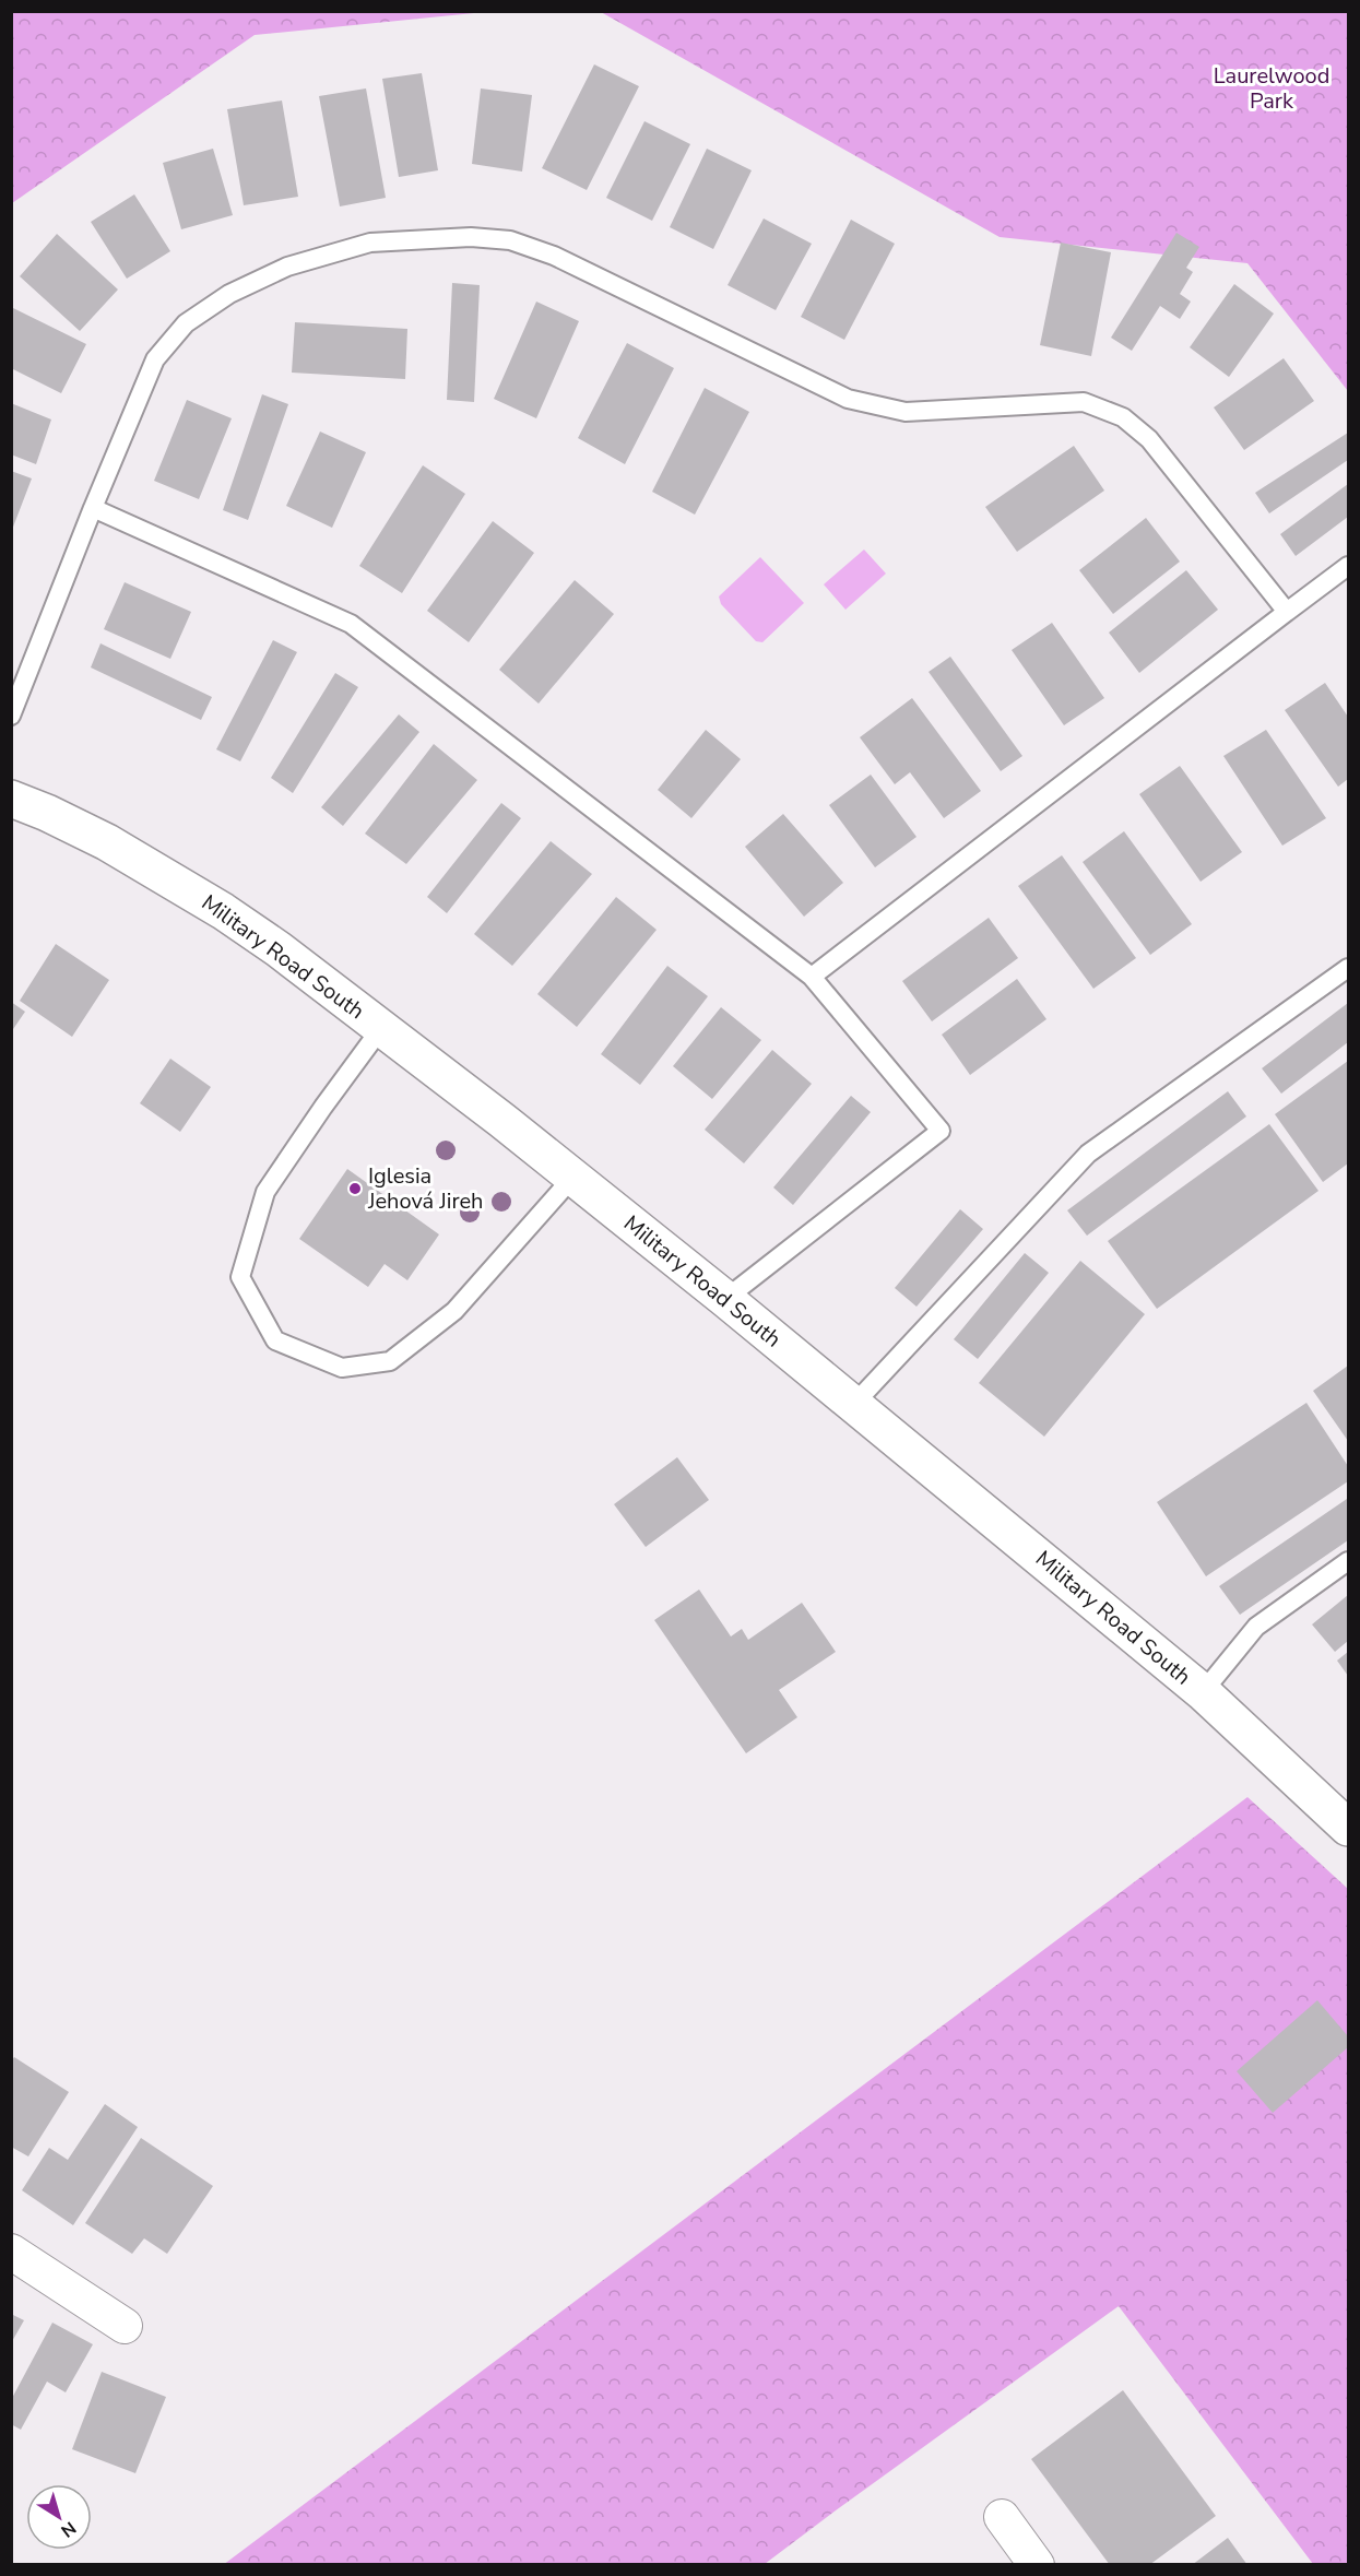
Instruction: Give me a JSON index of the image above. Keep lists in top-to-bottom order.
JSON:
{
  "streets": {
    "main road": ["Military Road South"]
  },
  "parks": ["Laurelwood Park"],
  "places": ["Iglesia Jehová Jireh"],
  "north": "bottom right"
}
